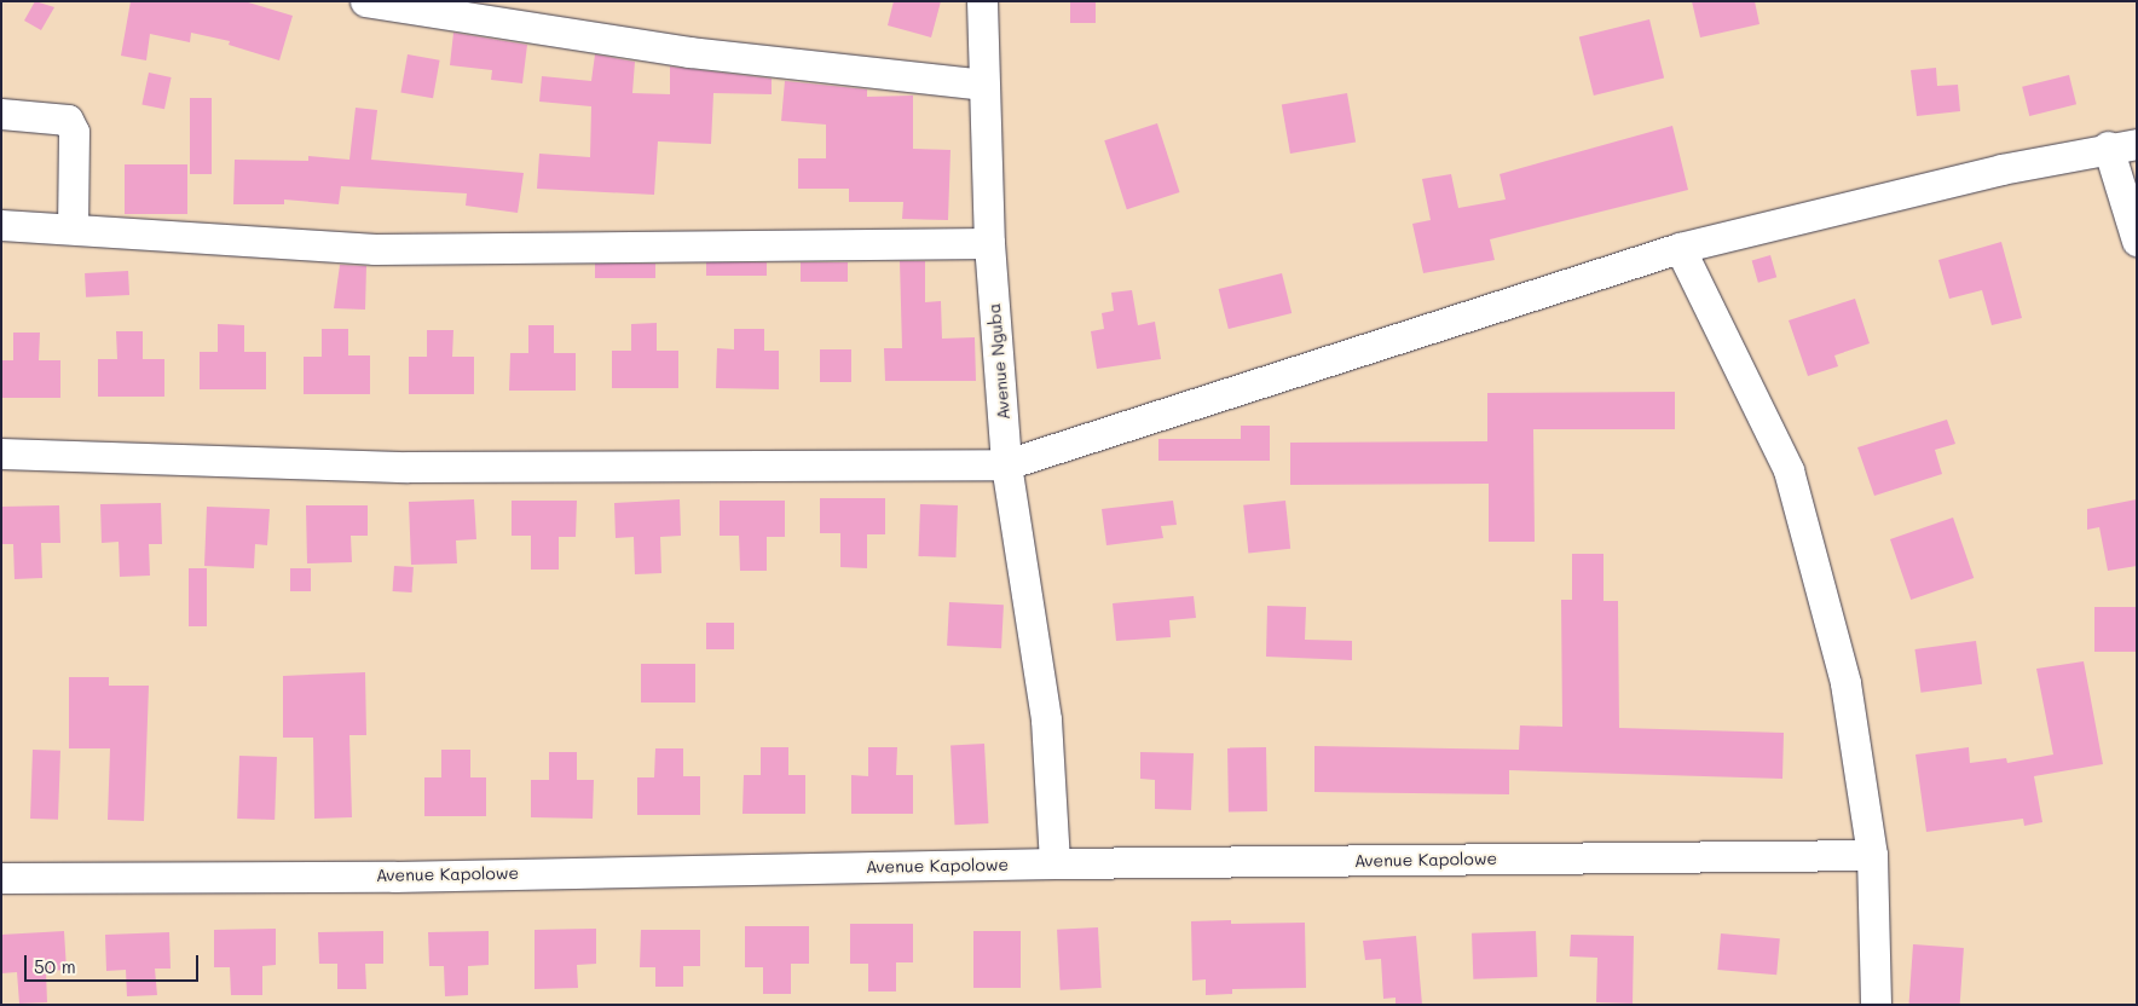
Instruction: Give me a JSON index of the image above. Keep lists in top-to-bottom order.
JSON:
{
  "streets": {
    "street": ["Avenue Nguba", "Avenue Kapolowe"]
  },
  "crossings": [
    ["Avenue Nguba", "Avenue Kapolowe"]
  ],
  "scale_bar": "50 m"
}
